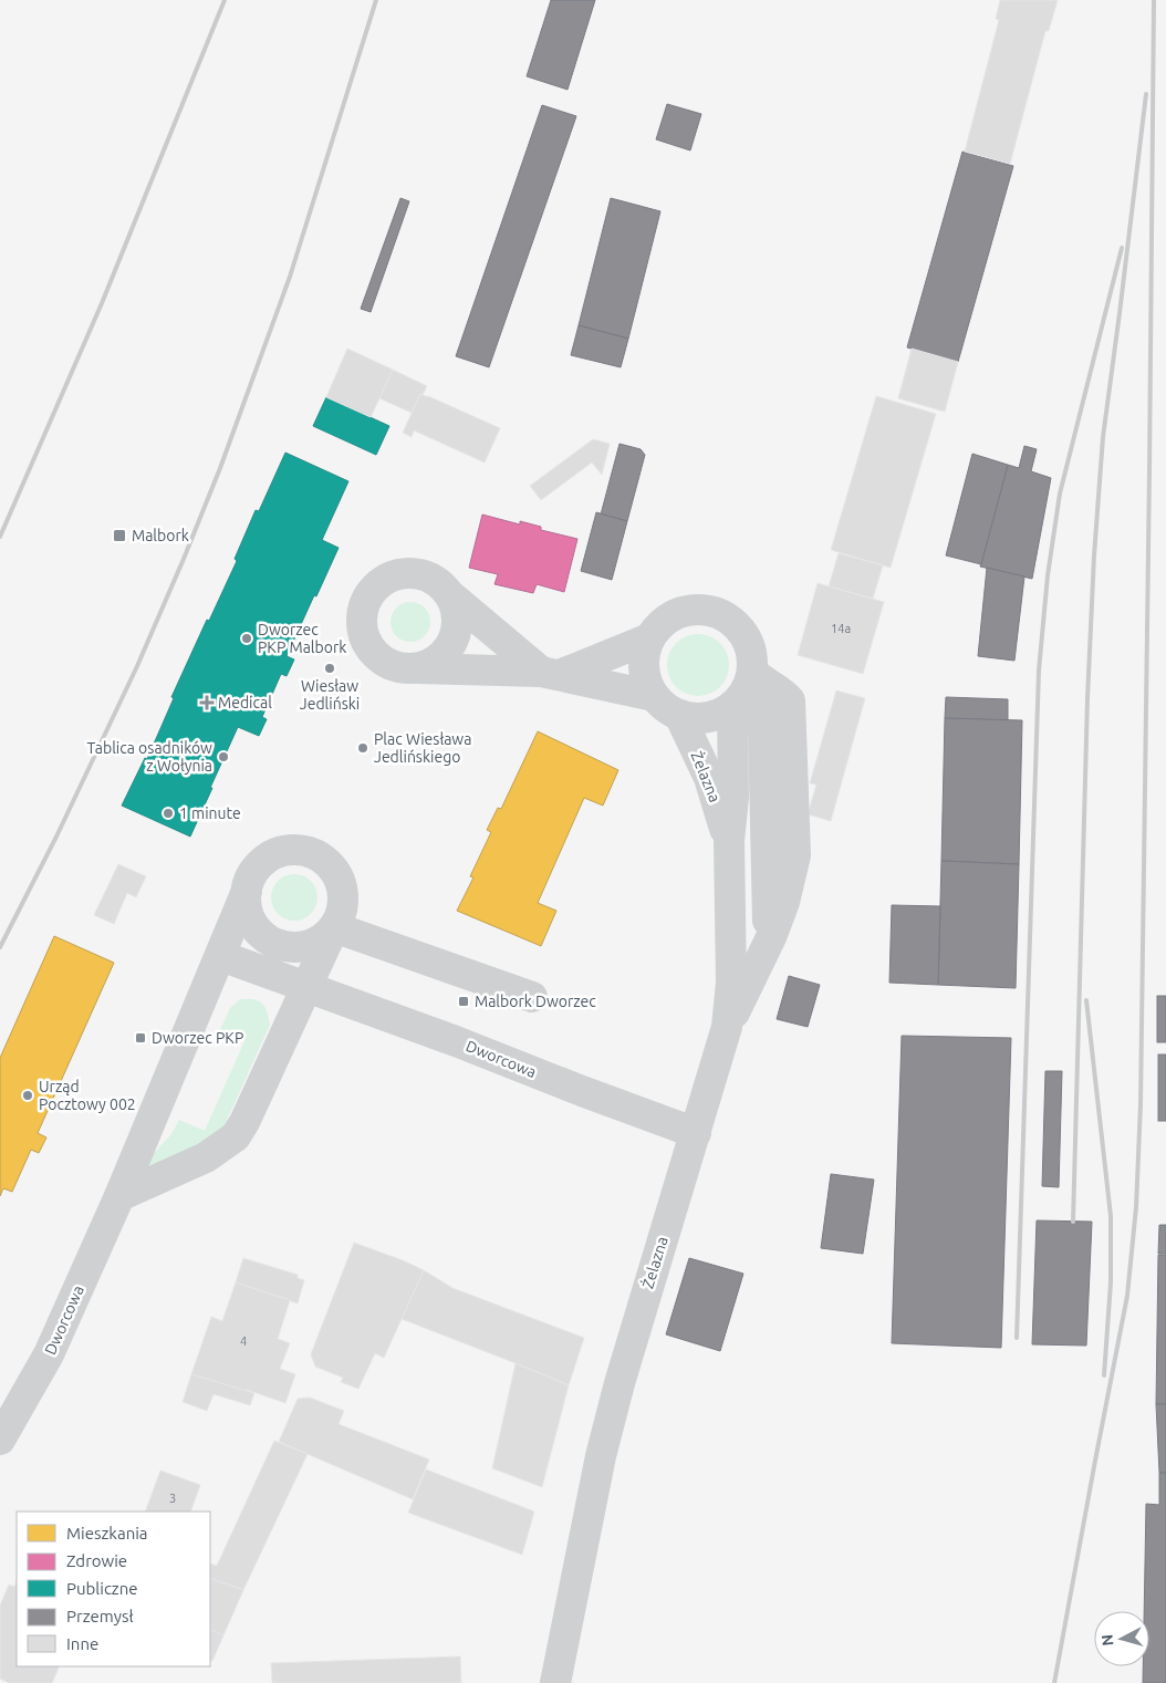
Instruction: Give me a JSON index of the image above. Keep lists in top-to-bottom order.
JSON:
{
  "streets": {
    "street": ["Żelazna", "Dworcowa"]
  },
  "crossings": [
    ["Żelazna", "Dworcowa"]
  ],
  "places": {
    "transit": ["Malbork", "Malbork Dworzec", "Dworzec PKP"],
    "other": [
      "Dworzec PKP Malbork",
      "Wiesław Jedliński",
      "Plac Wiesława Jedlińskiego",
      "Tablica osadników z Wołynia",
      "1 minute",
      "Urząd Pocztowy 002"
    ],
    "health": ["Medical"]
  },
  "house_numbers": ["14a", "4", "3"],
  "legend": [
    "Mieszkania",
    "Zdrowie",
    "Publiczne",
    "Przemysł",
    "Inne"
  ],
  "north": "left"
}
